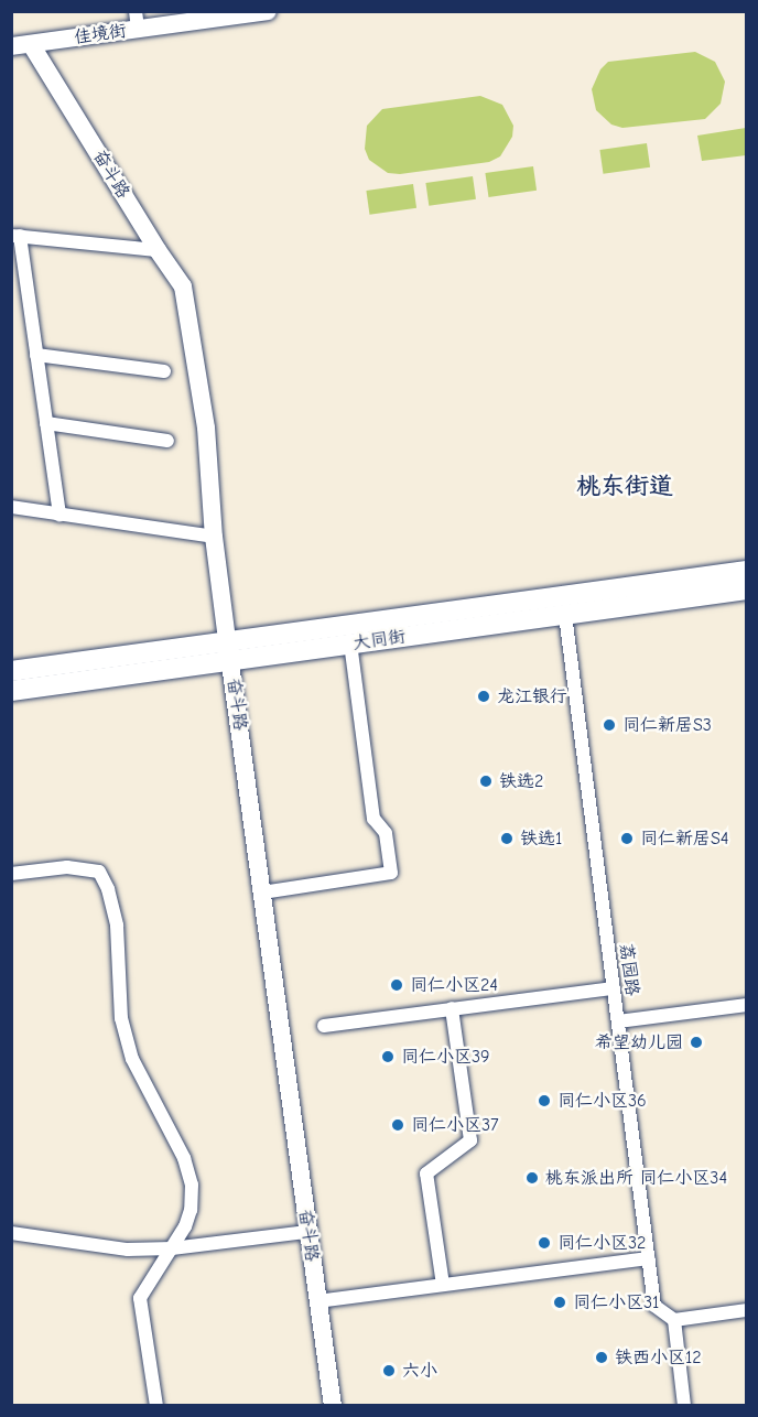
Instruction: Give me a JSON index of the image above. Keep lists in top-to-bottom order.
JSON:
{
  "streets": {
    "main road": ["大同街"],
    "street": ["佳境街", "奋斗路", "荔园路"]
  },
  "crossings": [
    ["佳境街", "奋斗路"],
    ["奋斗路", "大同街"],
    ["大同街", "荔园路"]
  ],
  "districts": ["桃东街道"],
  "places": [
    "龙江银行",
    "同仁新居S3",
    "铁选2",
    "铁选1",
    "同仁新居S4",
    "同仁小区24",
    "希望幼儿园",
    "同仁小区39",
    "同仁小区36",
    "同仁小区37",
    "桃东派出所 同仁小区34",
    "同仁小区32",
    "同仁小区31",
    "铁西小区12",
    "六小"
  ]
}
